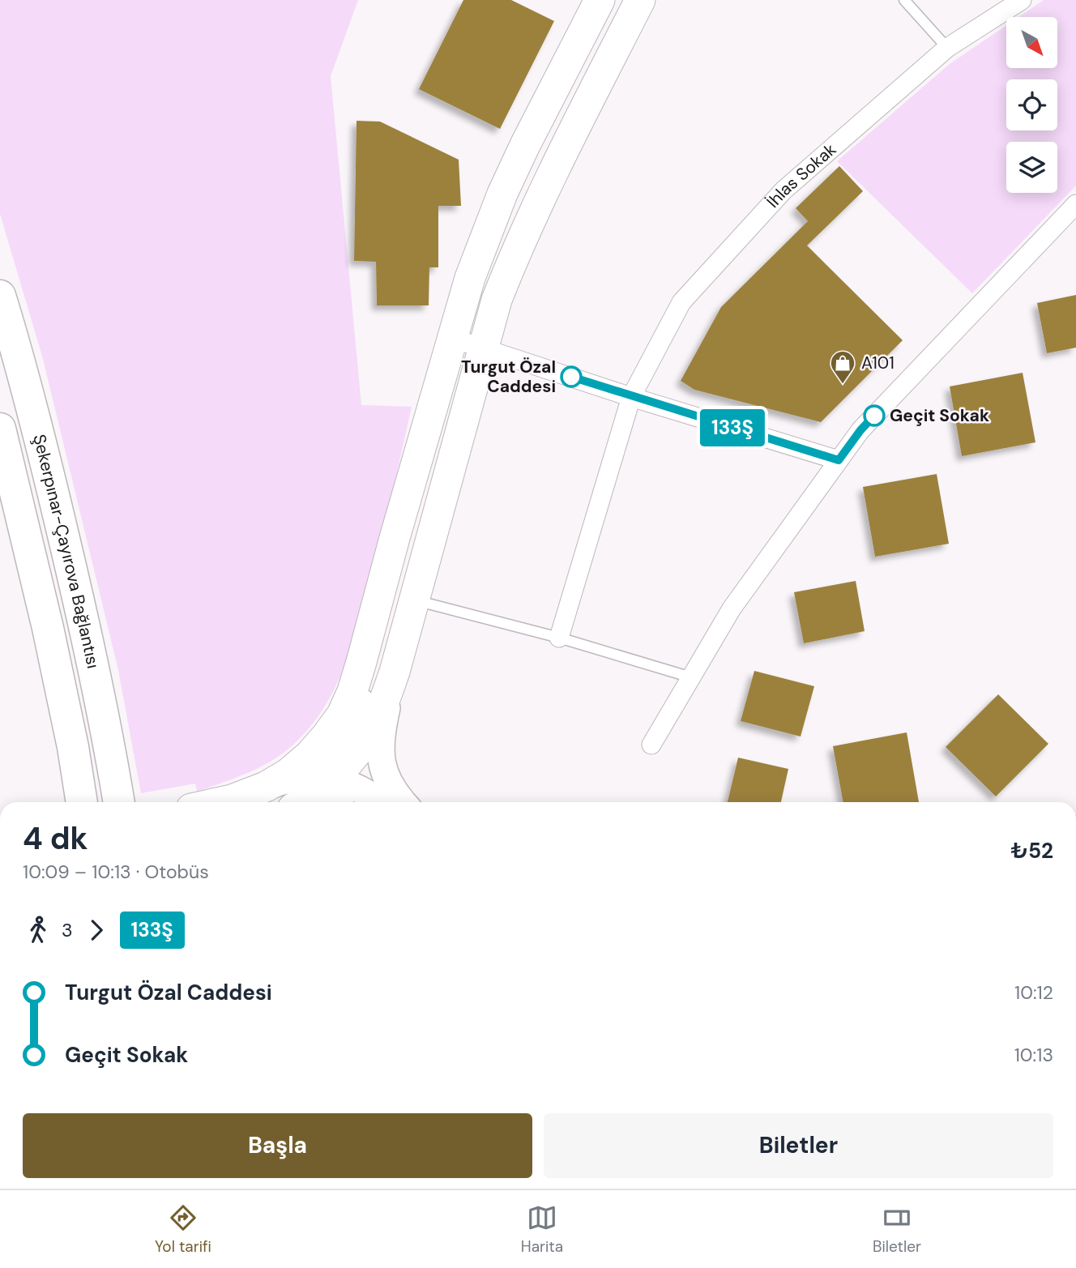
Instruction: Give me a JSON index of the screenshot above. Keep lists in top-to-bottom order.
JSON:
{
  "streets": {
    "highway": ["Şekerpınar-Çayırova Bağlantısı"],
    "street": ["İhlas Sokak"]
  },
  "places": {
    "other": ["Turgut Özal Caddesi", "Geçit Sokak"],
    "shop": ["A101"]
  },
  "lines": ["bus line 133Ş"],
  "north": "bottom right",
  "page": {
    "on_map": "133Ş",
    "heading": ["4 dk", "10:09 – 10:13 · Otobüs", "₺52"],
    "legs": ["3", "133Ş"],
    "list": [
      {
        "name": "Turgut Özal Caddesi",
        "value": "10:12"
      },
      {
        "name": "Geçit Sokak",
        "value": "10:13"
      }
    ],
    "buttons": ["Başla", "Biletler"],
    "tabs": ["Yol tarifi", "Harita", "Biletler"]
  }
}
